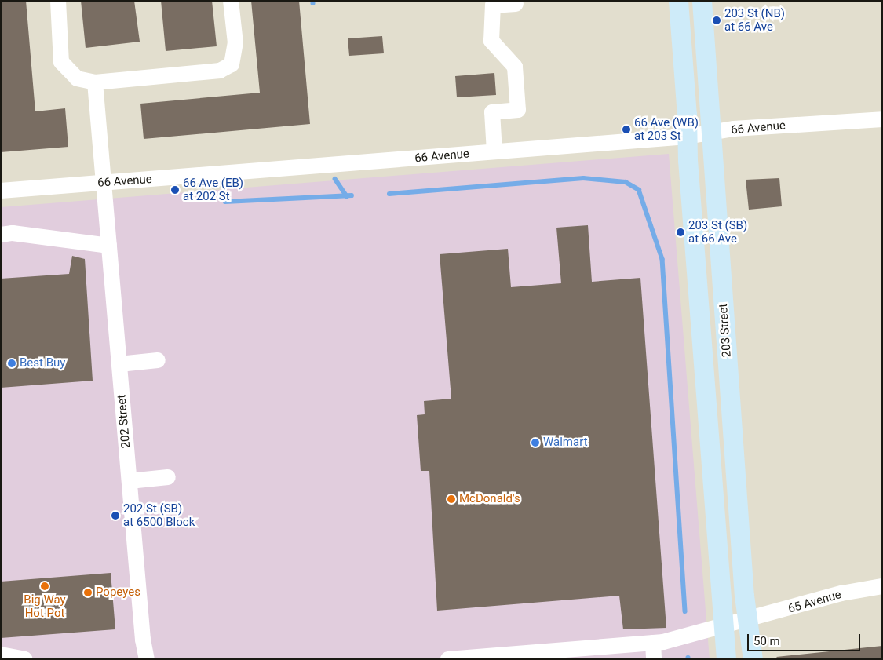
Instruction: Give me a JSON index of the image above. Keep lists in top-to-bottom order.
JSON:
{
  "streets": {
    "main road": ["203 Street"],
    "street": ["66 Avenue", "202 Street", "65 Avenue"]
  },
  "crossings": [
    ["66 Avenue", "203 Street"],
    ["66 Avenue", "202 Street"],
    ["203 Street", "65 Avenue"]
  ],
  "places": [
    "203 St (NB) at 66 Ave",
    "66 Ave (WB) at 203 St",
    "66 Ave (EB) at 202 St",
    "203 St (SB) at 66 Ave",
    "Best Buy",
    "Walmart",
    "McDonald's",
    "202 St (SB) at 6500 Block",
    "Big Way Hot Pot",
    "Popeyes"
  ],
  "scale_bar": "50 m"
}
